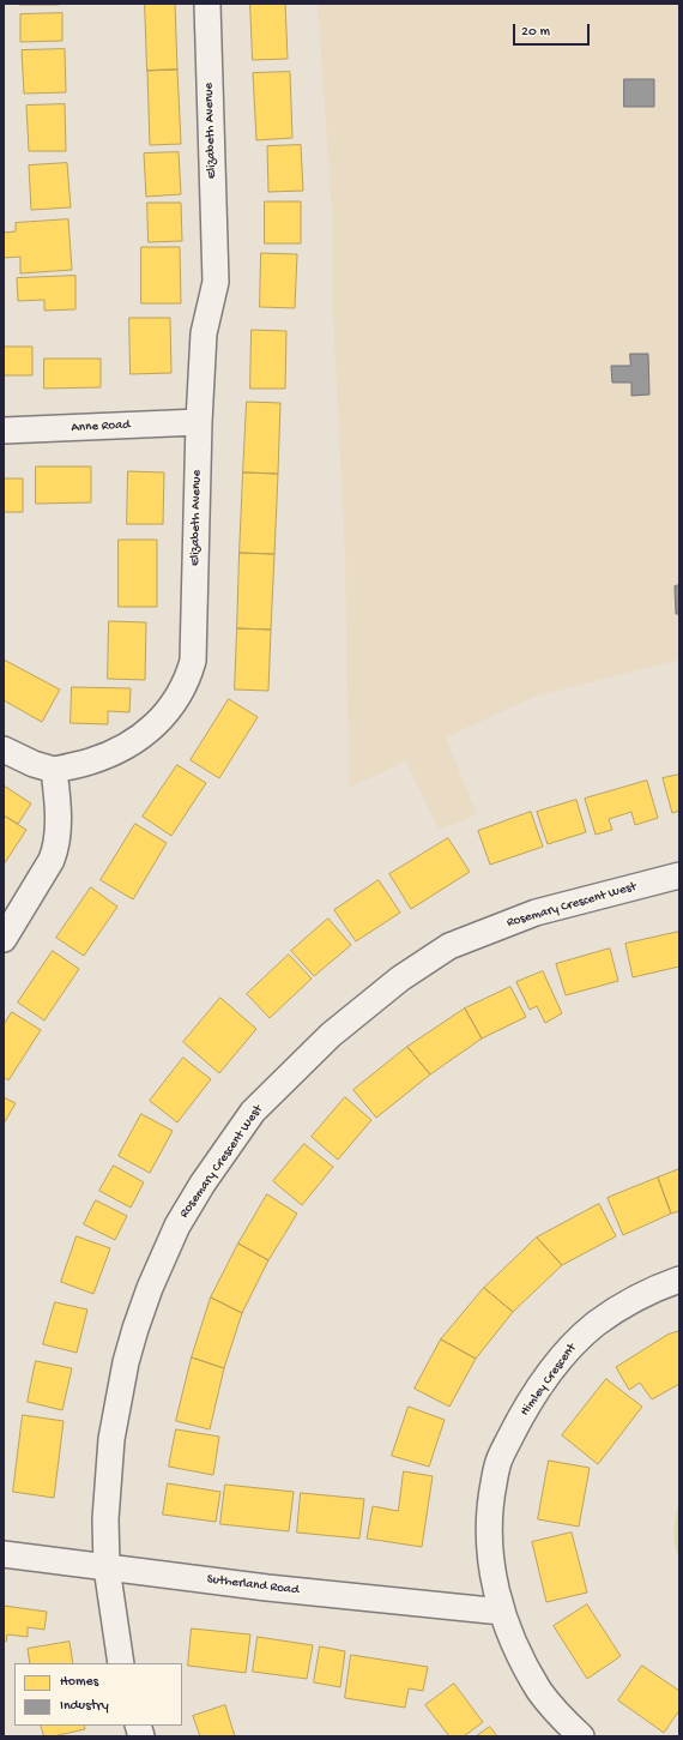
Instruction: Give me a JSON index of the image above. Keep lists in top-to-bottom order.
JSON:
{
  "streets": {
    "street": [
      "Elizabeth Avenue",
      "Anne Road",
      "Rosemary Crescent West",
      "Himley Crescent",
      "Sutherland Road"
    ]
  },
  "crossings": [
    ["Elizabeth Avenue", "Anne Road"],
    ["Rosemary Crescent West", "Sutherland Road"],
    ["Himley Crescent", "Sutherland Road"]
  ],
  "legend": ["Homes", "Industry"],
  "scale_bar": "20 m"
}
